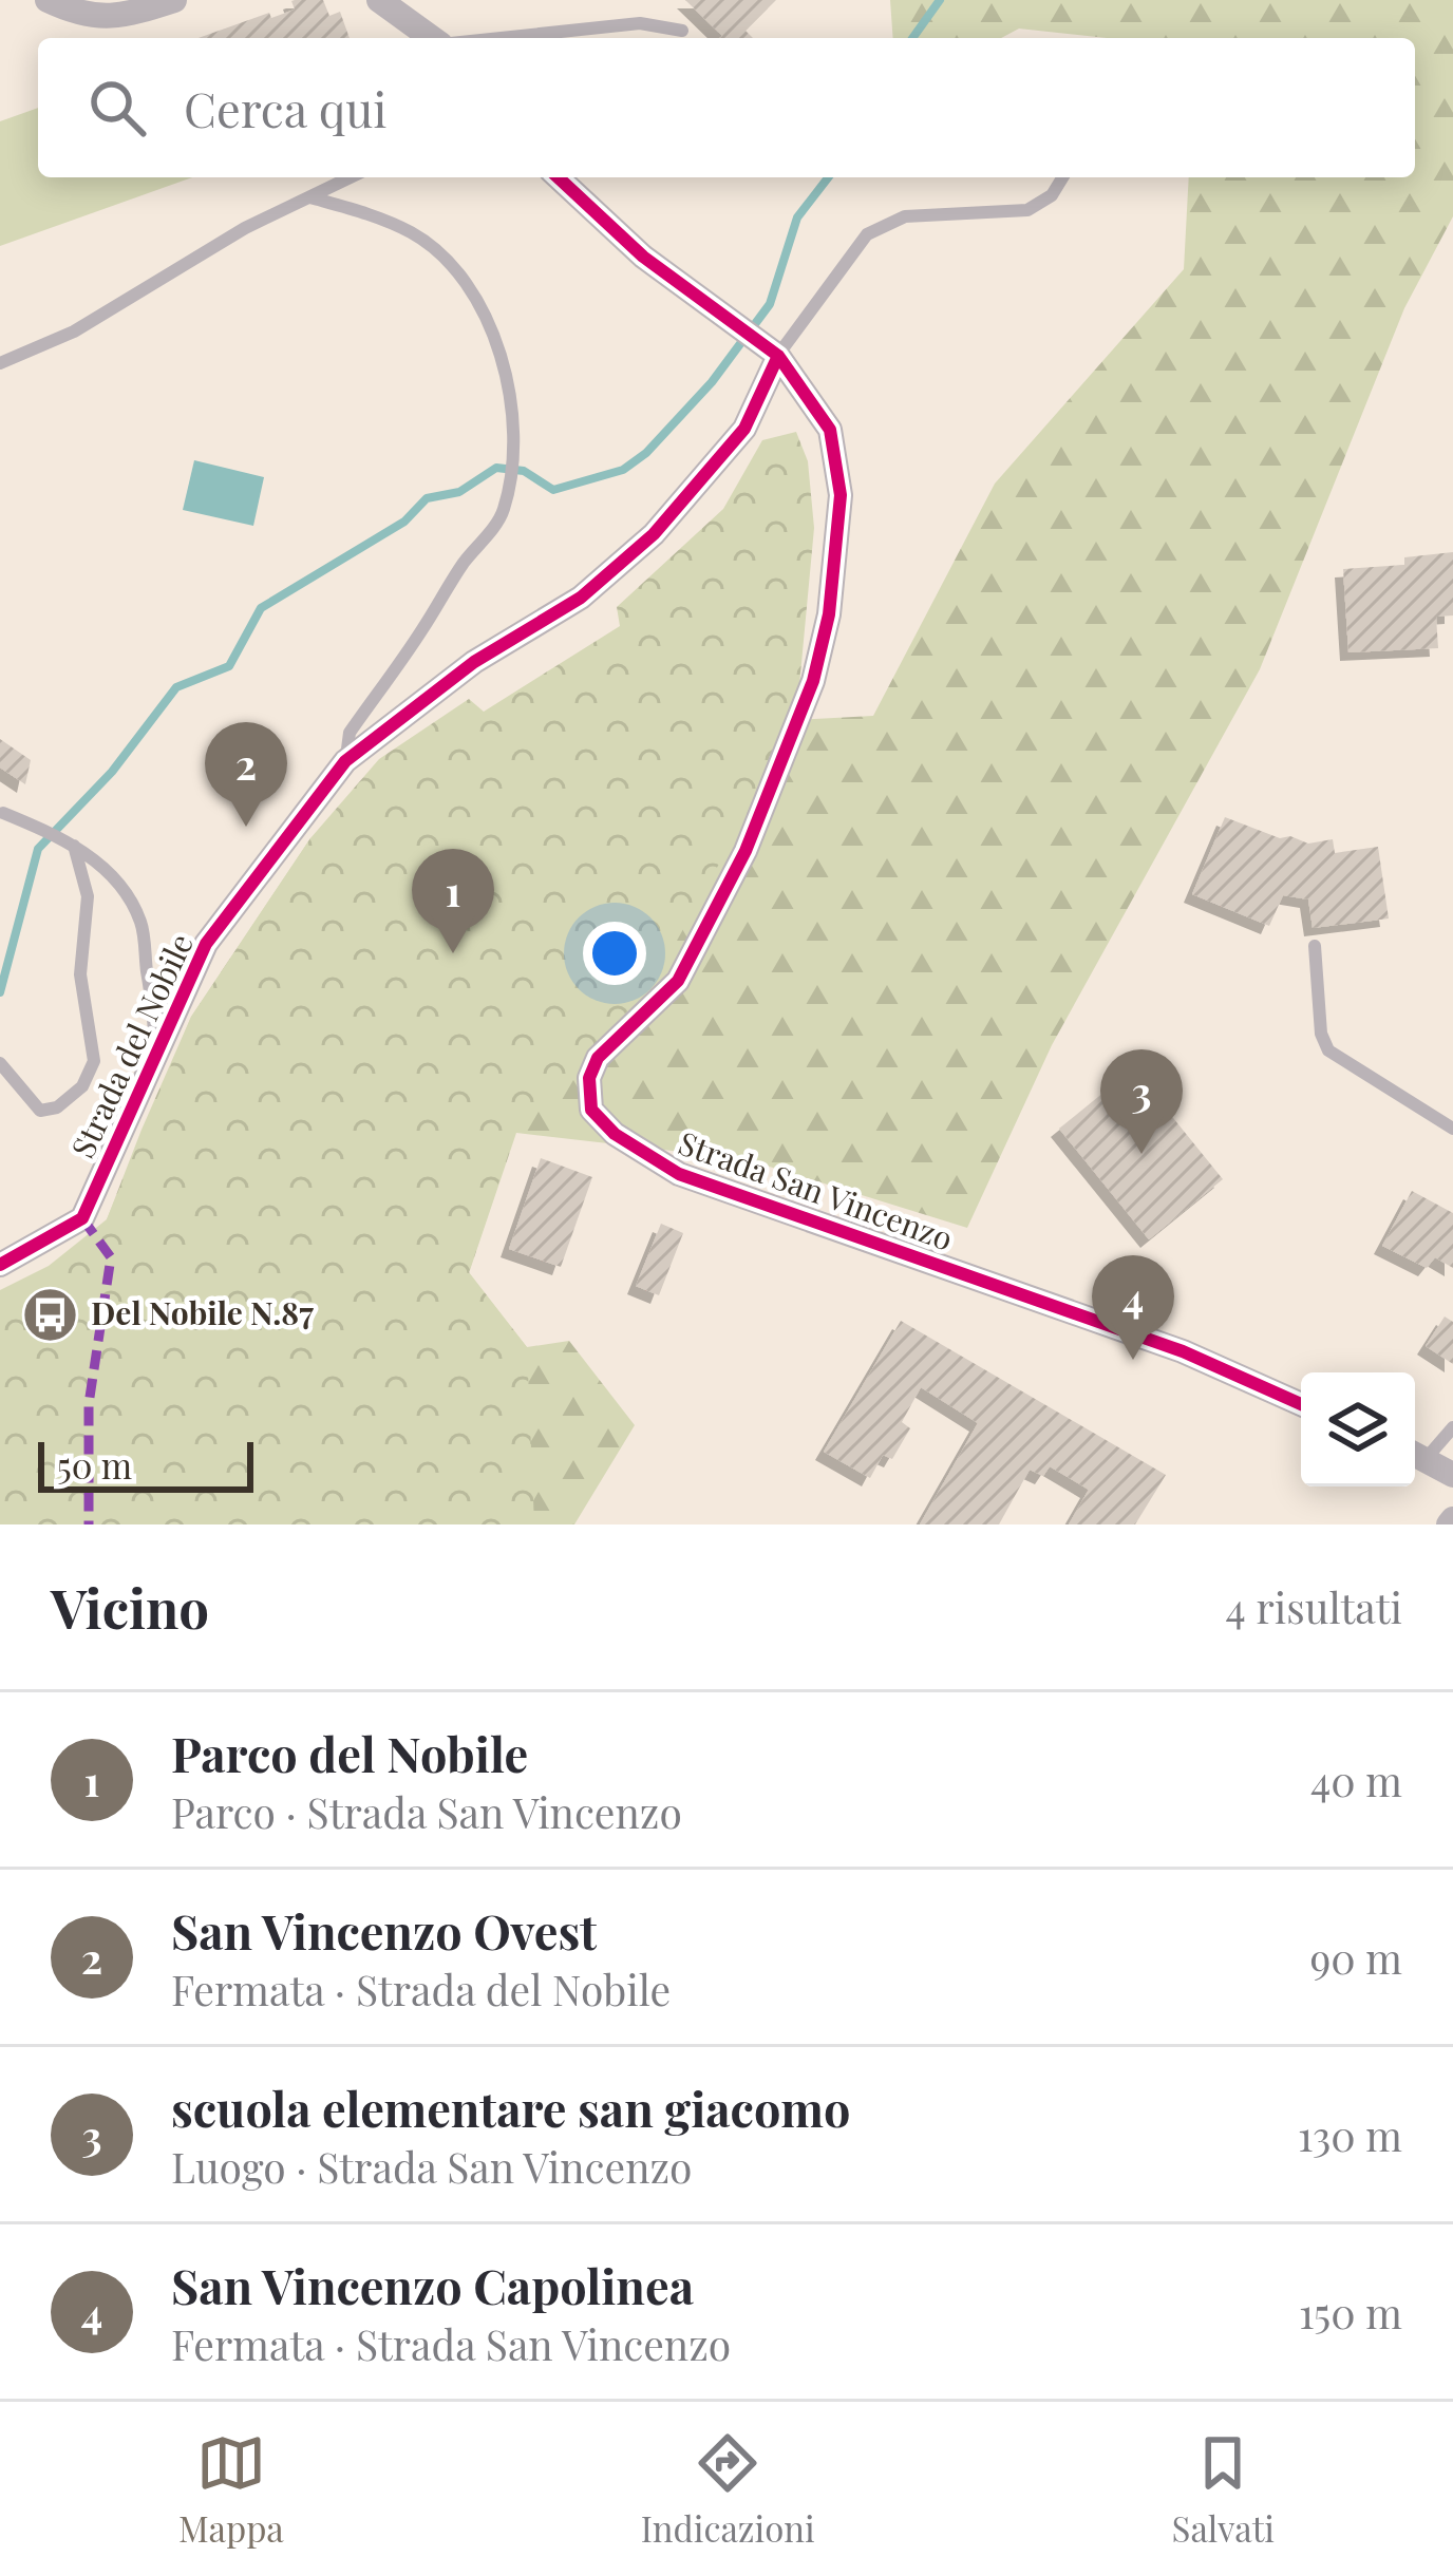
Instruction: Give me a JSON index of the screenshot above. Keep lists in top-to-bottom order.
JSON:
{
  "streets": {
    "street": ["Strada del Nobile", "Strada San Vincenzo"]
  },
  "crossings": [
    ["Strada del Nobile", "Strada San Vincenzo"]
  ],
  "places": {
    "bus stop": ["Del Nobile N.87"]
  },
  "scale_bar": "50 m",
  "page": {
    "search": "Cerca qui",
    "pins": [
      "2",
      "1",
      "3",
      "4"
    ],
    "scale": "50 m",
    "heading": ["Vicino", "4 risultati"],
    "list": [
      {
        "mark": "1",
        "name": "Parco del Nobile",
        "note": "Parco · Strada San Vincenzo",
        "value": "40 m"
      },
      {
        "mark": "2",
        "name": "San Vincenzo Ovest",
        "note": "Fermata · Strada del Nobile",
        "value": "90 m"
      },
      {
        "mark": "3",
        "name": "scuola elementare san giacomo",
        "note": "Luogo · Strada San Vincenzo",
        "value": "130 m"
      },
      {
        "mark": "4",
        "name": "San Vincenzo Capolinea",
        "note": "Fermata · Strada San Vincenzo",
        "value": "150 m"
      }
    ],
    "nav": ["Mappa", "Indicazioni", "Salvati"]
  }
}
